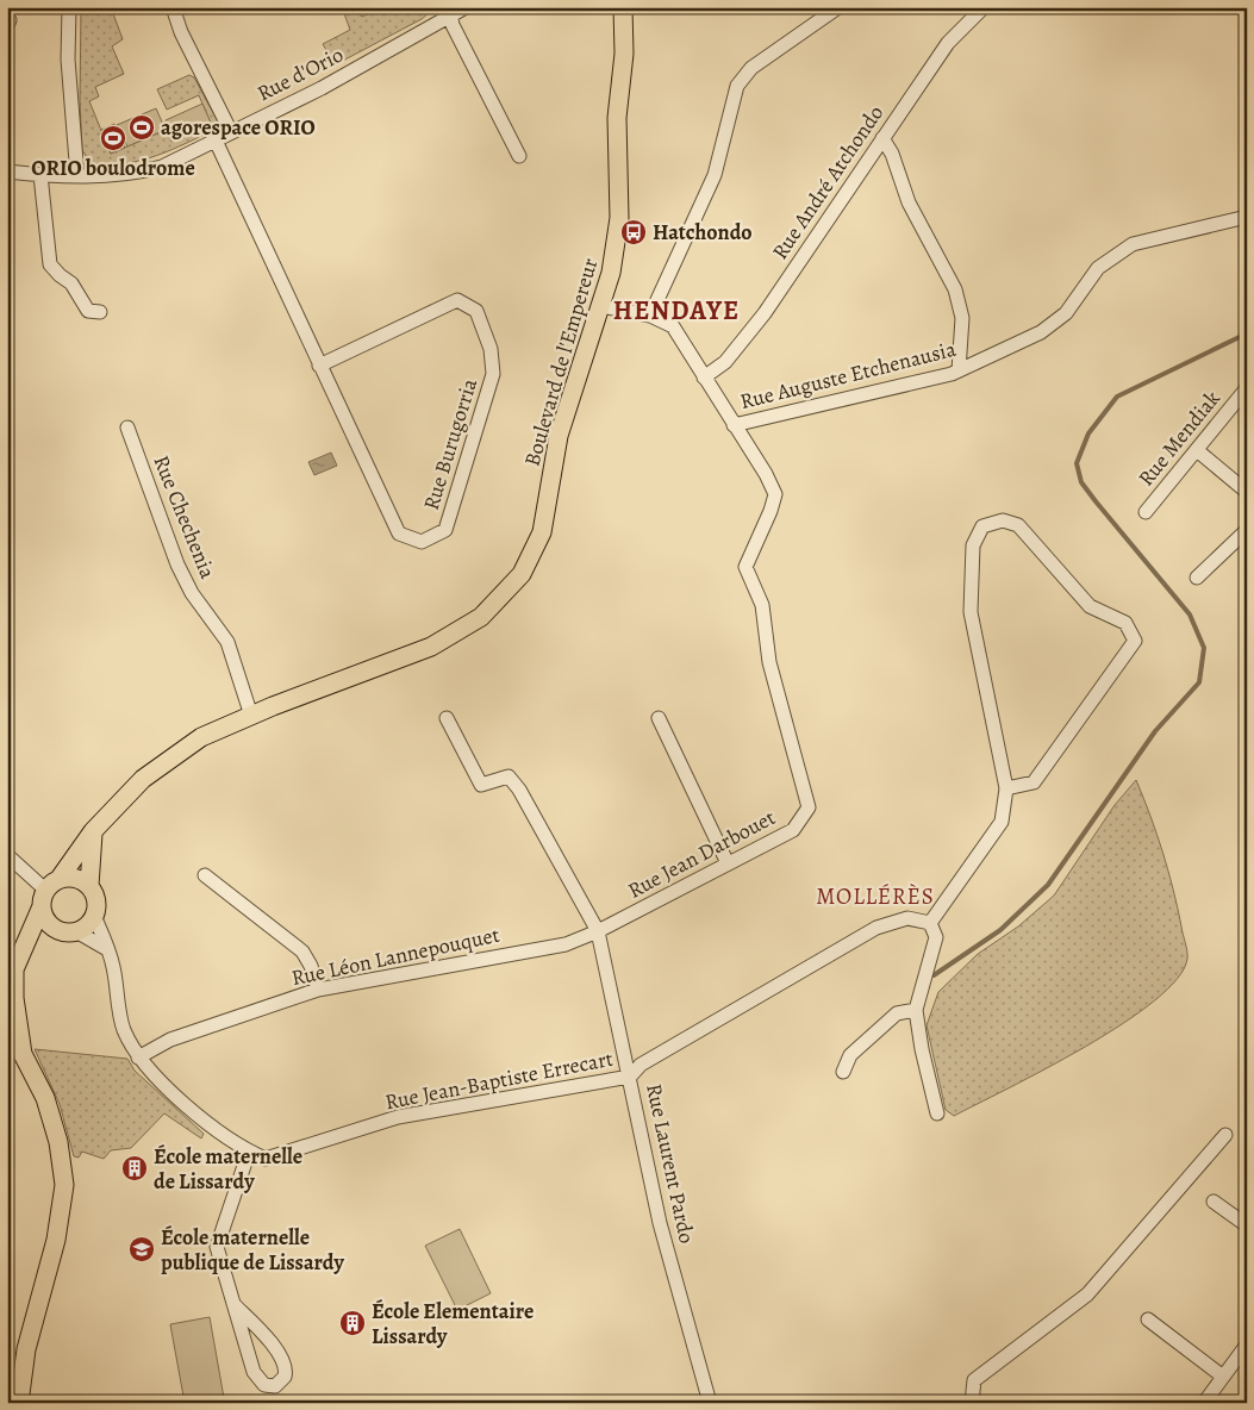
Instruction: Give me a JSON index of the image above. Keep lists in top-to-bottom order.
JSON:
{
  "streets": {
    "main road": ["Boulevard de l'Empereur"],
    "street": [
      "Rue d'Orio",
      "Rue André Atchondo",
      "Rue Auguste Etchenausia",
      "Rue Mendiak",
      "Rue Burugorria",
      "Rue Chechenia",
      "Rue Jean Darbouet",
      "Rue Léon Lannepouquet",
      "Rue Jean-Baptiste Errecart",
      "Rue Laurent Pardo"
    ]
  },
  "crossings": [
    ["Rue d'Orio", "Rue Burugorria"],
    ["Boulevard de l'Empereur", "Rue Chechenia"],
    ["Boulevard de l'Empereur", "Rue Jean-Baptiste Errecart"],
    ["Rue Auguste Etchenausia", "Rue Jean Darbouet"],
    ["Rue Jean Darbouet", "Rue Léon Lannepouquet"],
    ["Rue Jean Darbouet", "Rue Laurent Pardo"],
    ["Rue Léon Lannepouquet", "Rue Jean-Baptiste Errecart"],
    ["Rue Léon Lannepouquet", "Rue Laurent Pardo"],
    ["Rue Jean-Baptiste Errecart", "Rue Laurent Pardo"]
  ],
  "districts": ["HENDAYE", "MOLLÉRÈS"],
  "places": {
    "sports": ["agorespace ORIO", "ORIO boulodrome"],
    "bus stop": ["Hatchondo"],
    "building": ["École maternelle de Lissardy", "École Elementaire Lissardy"],
    "school or university": ["École maternelle publique de Lissardy"]
  }
}
